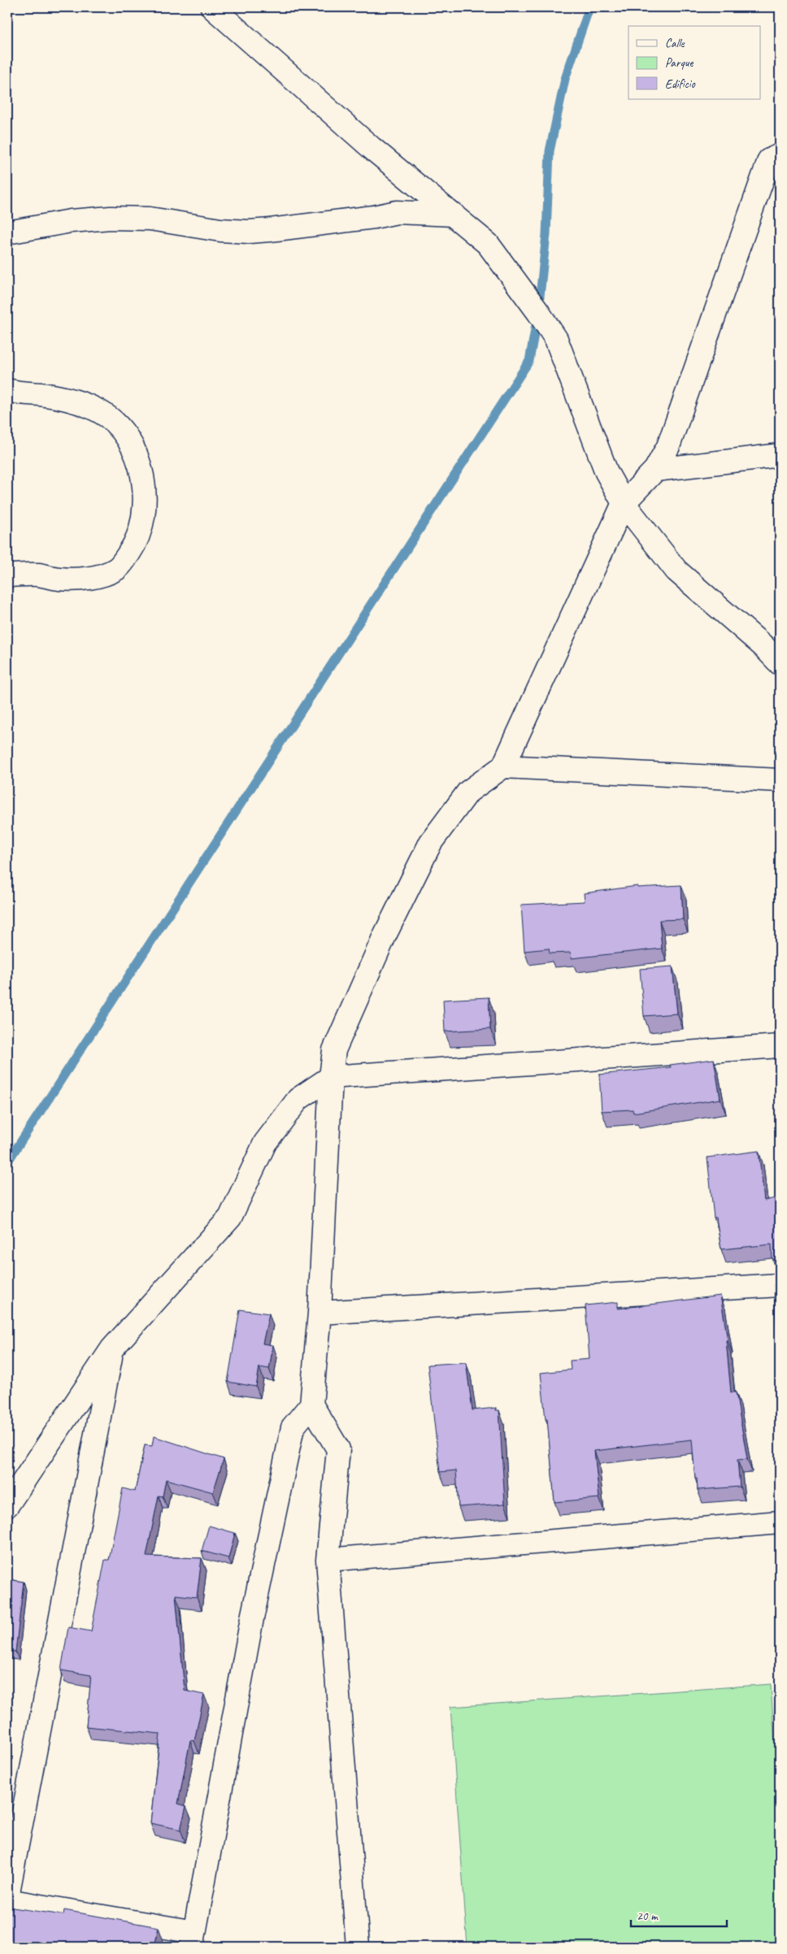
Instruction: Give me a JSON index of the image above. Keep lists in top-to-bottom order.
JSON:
{
  "legend": ["Calle", "Parque", "Edificio"],
  "scale_bar": "20 m"
}
